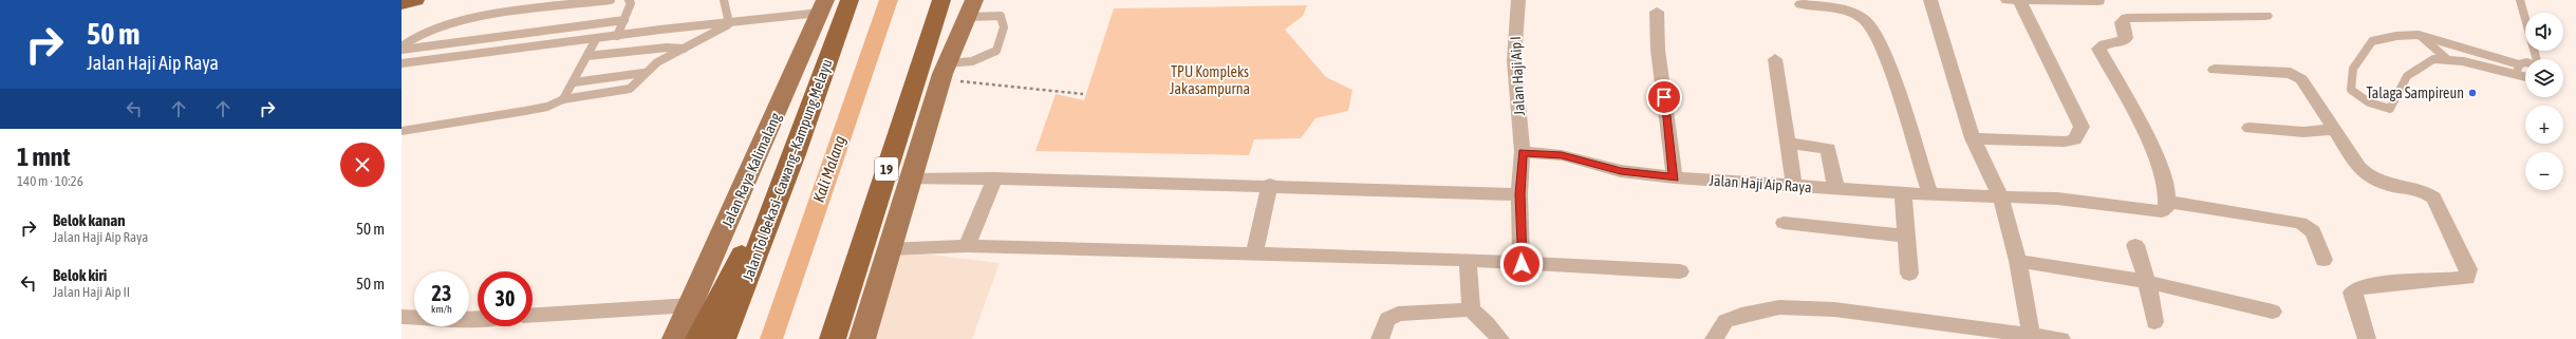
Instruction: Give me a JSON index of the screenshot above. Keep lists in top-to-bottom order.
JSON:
{
  "streets": {
    "highway": ["19", "Jalan Tol Bekasi–Cawang–Kampung Melayu"],
    "main road": ["Jalan Raya Kalimalang"],
    "street": ["Jalan Haji Aip I", "Jalan Haji Aip Raya"]
  },
  "crossings": [
    ["Jalan Haji Aip I", "Jalan Haji Aip Raya"]
  ],
  "water": ["Kali Malang"],
  "parks": ["TPU Kompleks Jakasampurna"],
  "places": ["Talaga Sampireun"],
  "page": {
    "turn": ["50 m", "Jalan Haji Aip Raya"],
    "map_buttons": ["+", "−"],
    "heading": ["1 mnt", "140 m · 10:26"],
    "list": [
      {
        "name": "Belok kanan",
        "note": "Jalan Haji Aip Raya",
        "value": "50 m"
      },
      {
        "name": "Belok kiri",
        "note": "Jalan Haji Aip II",
        "value": "50 m"
      }
    ],
    "speed": "23 km/h",
    "limit": "30"
  }
}
